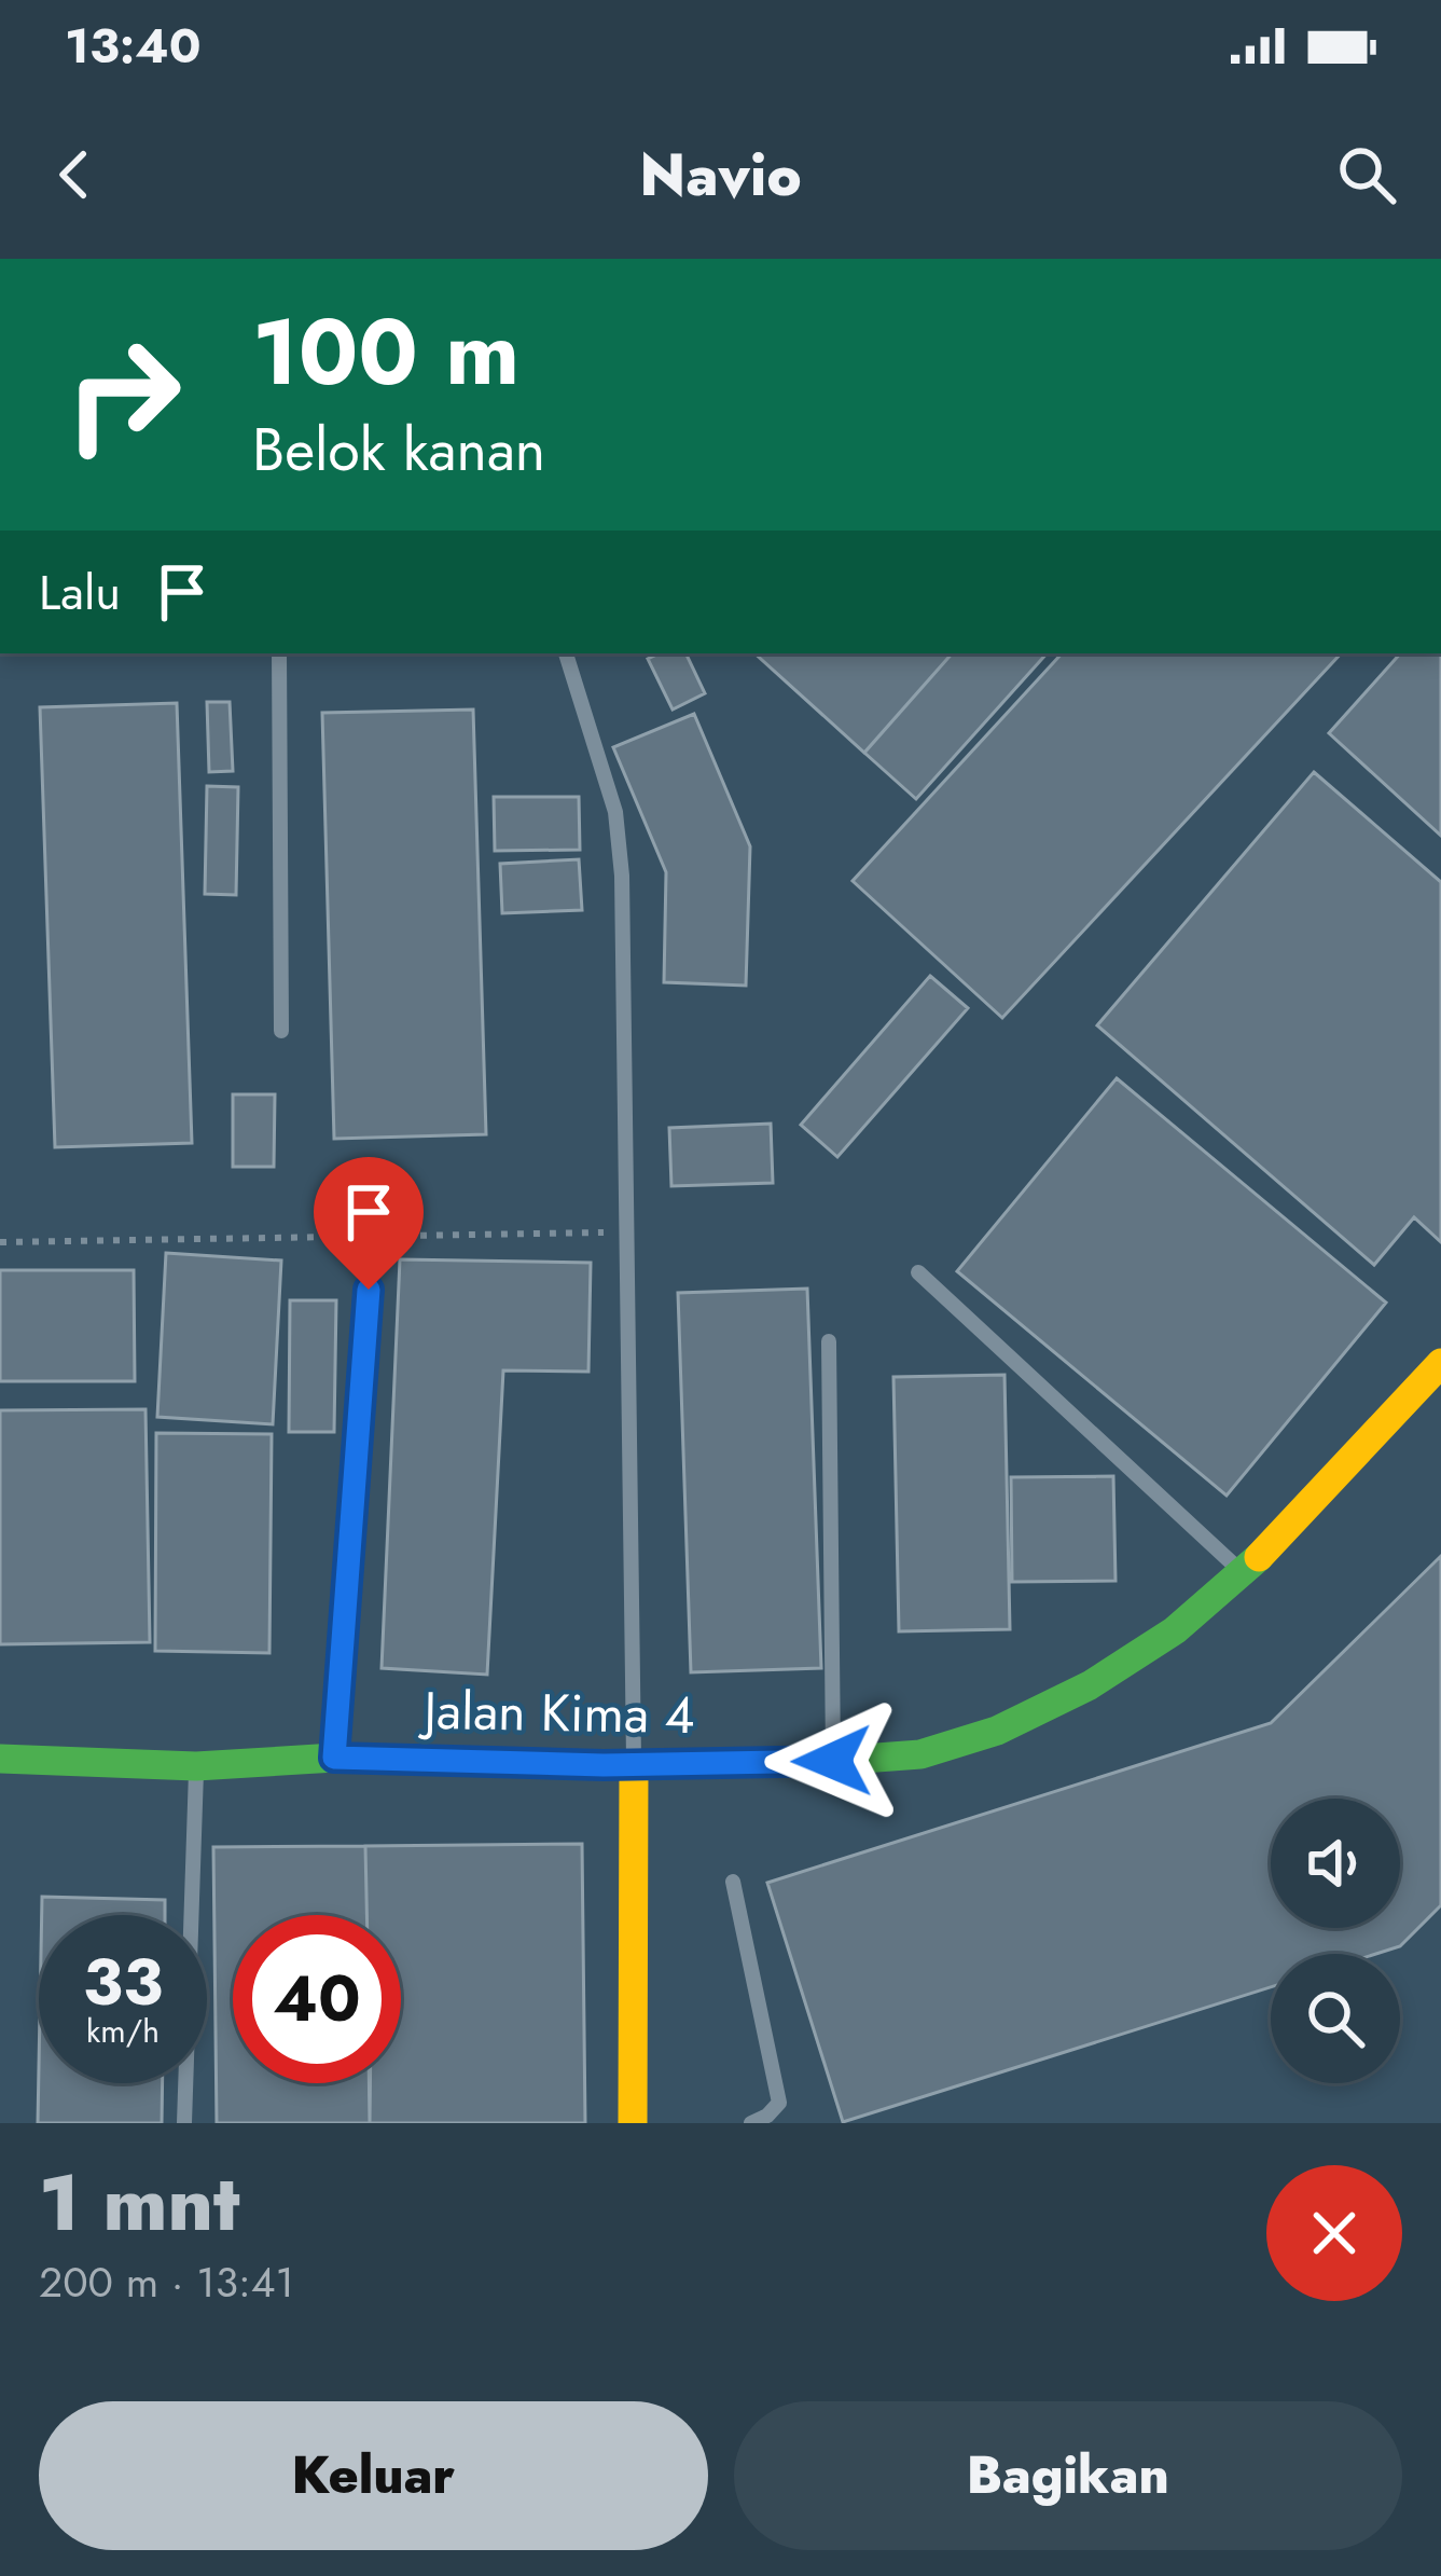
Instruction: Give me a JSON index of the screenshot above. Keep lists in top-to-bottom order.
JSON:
{
  "streets": {
    "street": ["Jalan Kima 4"]
  },
  "page": {
    "status": "13:40",
    "header": "Navio",
    "turn": ["100 m", "Belok kanan"],
    "then": "Lalu",
    "speed": "33 km/h",
    "limit": "40",
    "heading": ["1 mnt", "200 m · 13:41"],
    "buttons": ["Keluar", "Bagikan"]
  }
}
